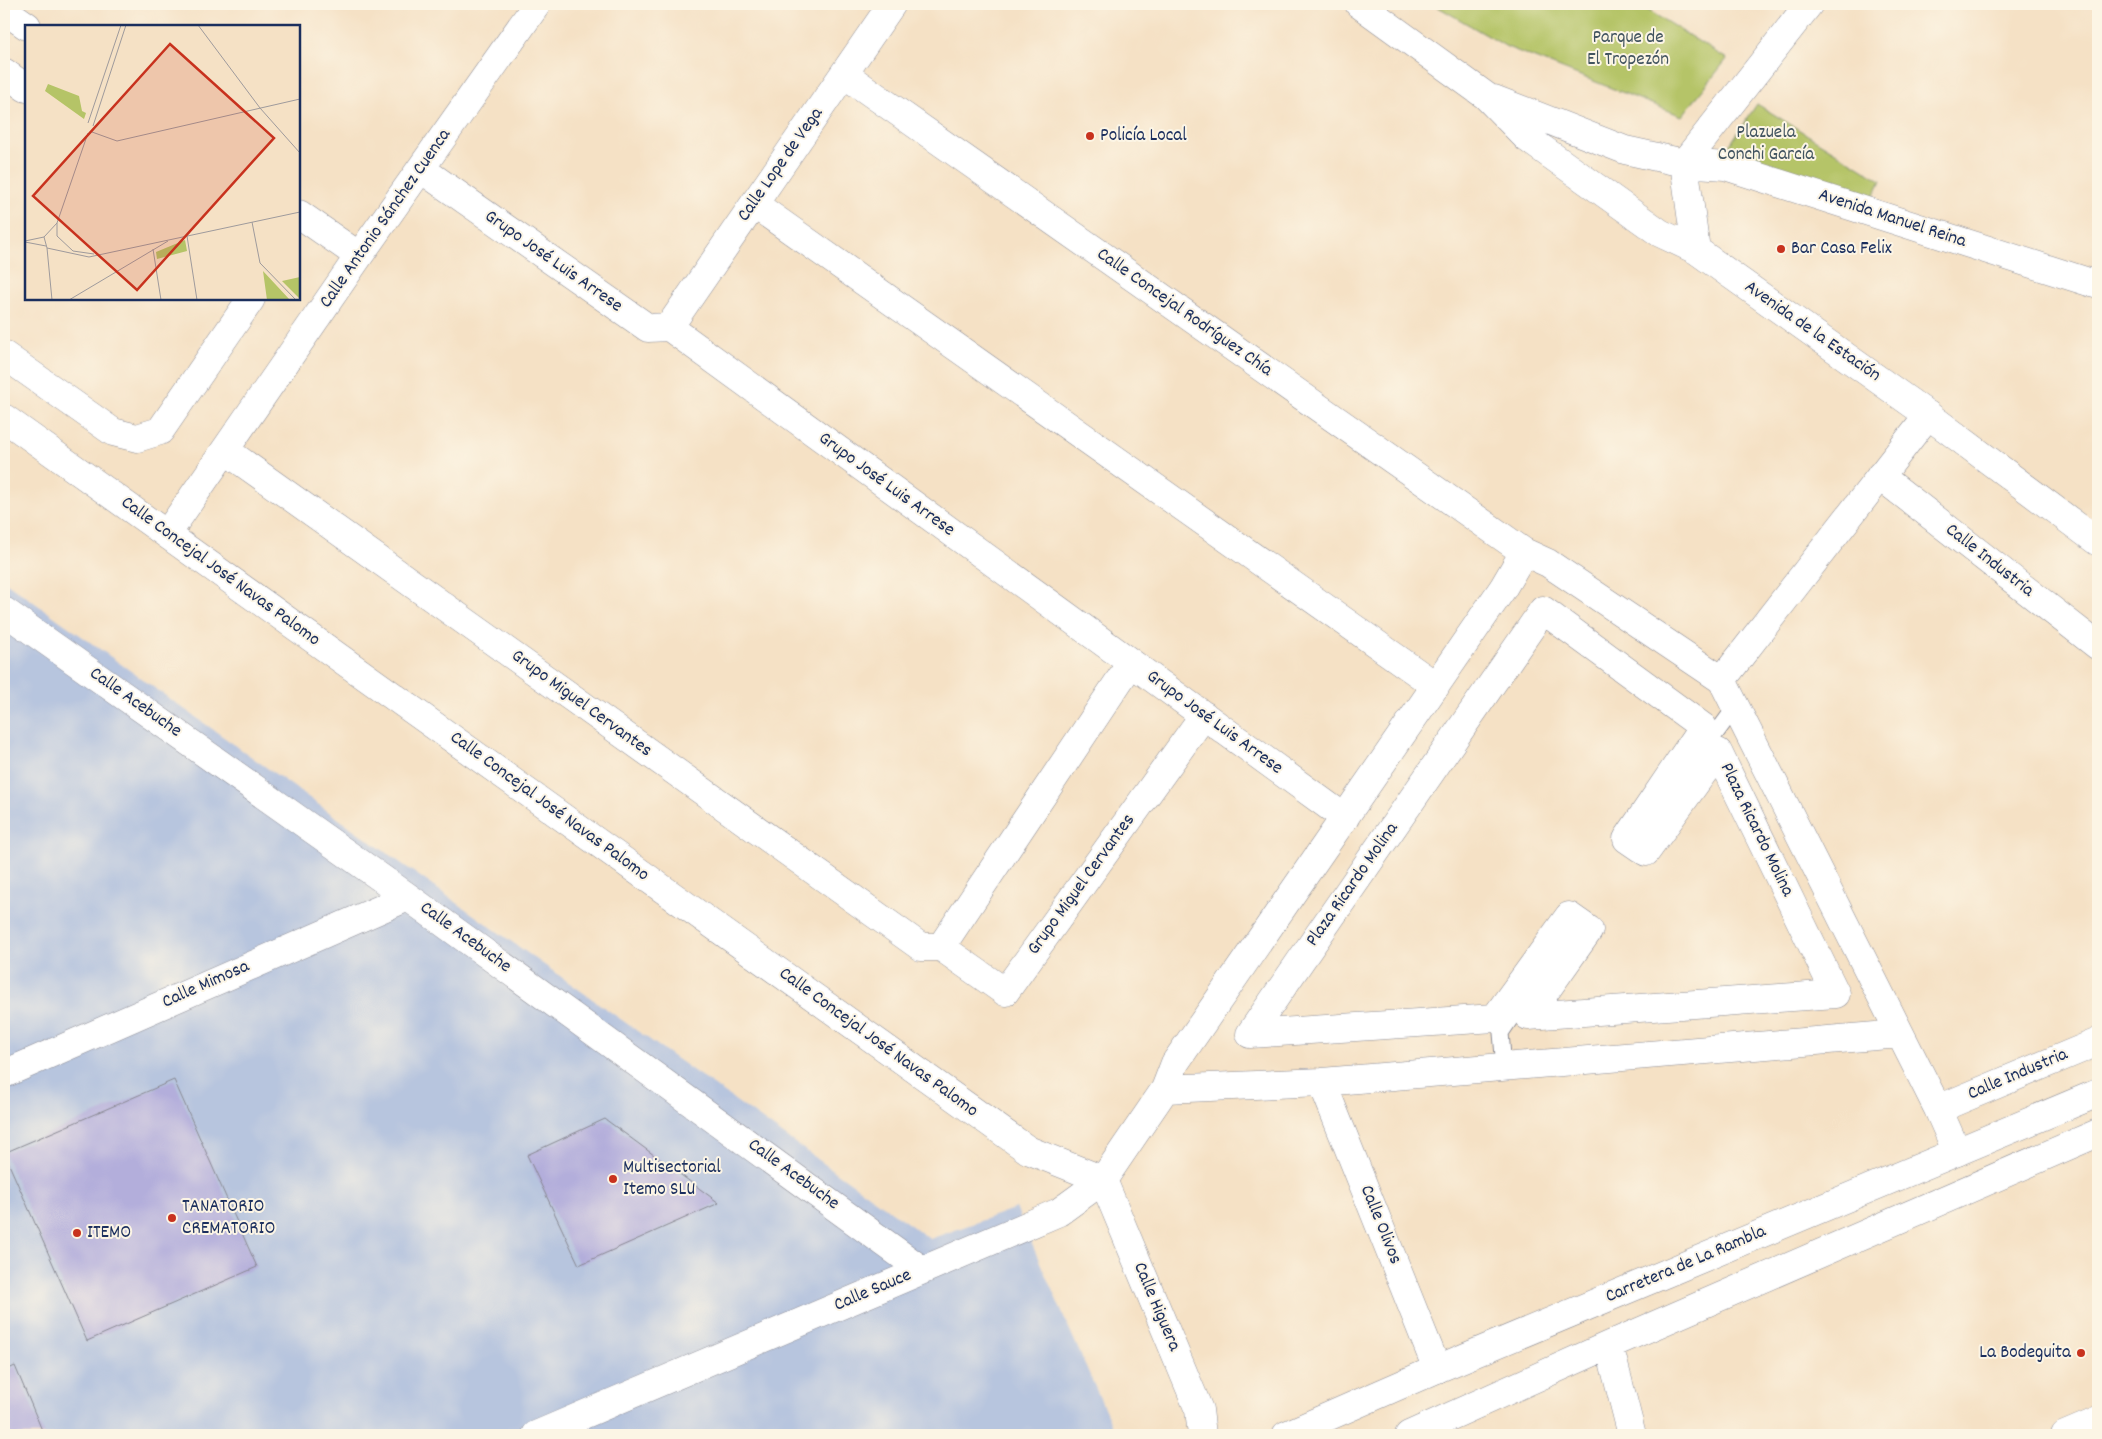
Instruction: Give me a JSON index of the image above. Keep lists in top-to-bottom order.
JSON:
{
  "streets": {
    "street": [
      "Calle Lope de Vega",
      "Calle Antonio Sánchez Cuenca",
      "Avenida Manuel Reina",
      "Grupo José Luis Arrese",
      "Calle Concejal Rodríguez Chía",
      "Avenida de la Estación",
      "Calle Industria",
      "Calle Concejal José Navas Palomo",
      "Calle Acebuche",
      "Grupo Miguel Cervantes",
      "Plaza Ricardo Molina",
      "Calle Mimosa",
      "Calle Olivos",
      "Carretera de La Rambla",
      "Calle Sauce",
      "Calle Higuera"
    ]
  },
  "crossings": [
    ["Calle Lope de Vega", "Grupo José Luis Arrese"],
    ["Calle Lope de Vega", "Calle Concejal Rodríguez Chía"],
    ["Calle Antonio Sánchez Cuenca", "Grupo José Luis Arrese"],
    ["Calle Antonio Sánchez Cuenca", "Calle Concejal José Navas Palomo"],
    ["Calle Antonio Sánchez Cuenca", "Grupo Miguel Cervantes"],
    ["Avenida Manuel Reina", "Avenida de la Estación"],
    ["Grupo José Luis Arrese", "Grupo Miguel Cervantes"],
    ["Calle Concejal Rodríguez Chía", "Plaza Ricardo Molina"],
    ["Calle Industria", "Plaza Ricardo Molina"],
    ["Calle Concejal José Navas Palomo", "Calle Sauce"],
    ["Calle Concejal José Navas Palomo", "Calle Higuera"],
    ["Calle Acebuche", "Calle Mimosa"],
    ["Calle Acebuche", "Calle Sauce"],
    ["Plaza Ricardo Molina", "Carretera de La Rambla"],
    ["Calle Olivos", "Carretera de La Rambla"],
    ["Calle Sauce", "Calle Higuera"]
  ],
  "parks": ["Parque de El Tropezón", "Plazuela Conchi García"],
  "places": [
    "Policía Local",
    "Bar Casa Felix",
    "Multisectorial Itemo SLU",
    "TANATORIO CREMATORIO",
    "ITEMO",
    "La Bodeguita"
  ]
}
